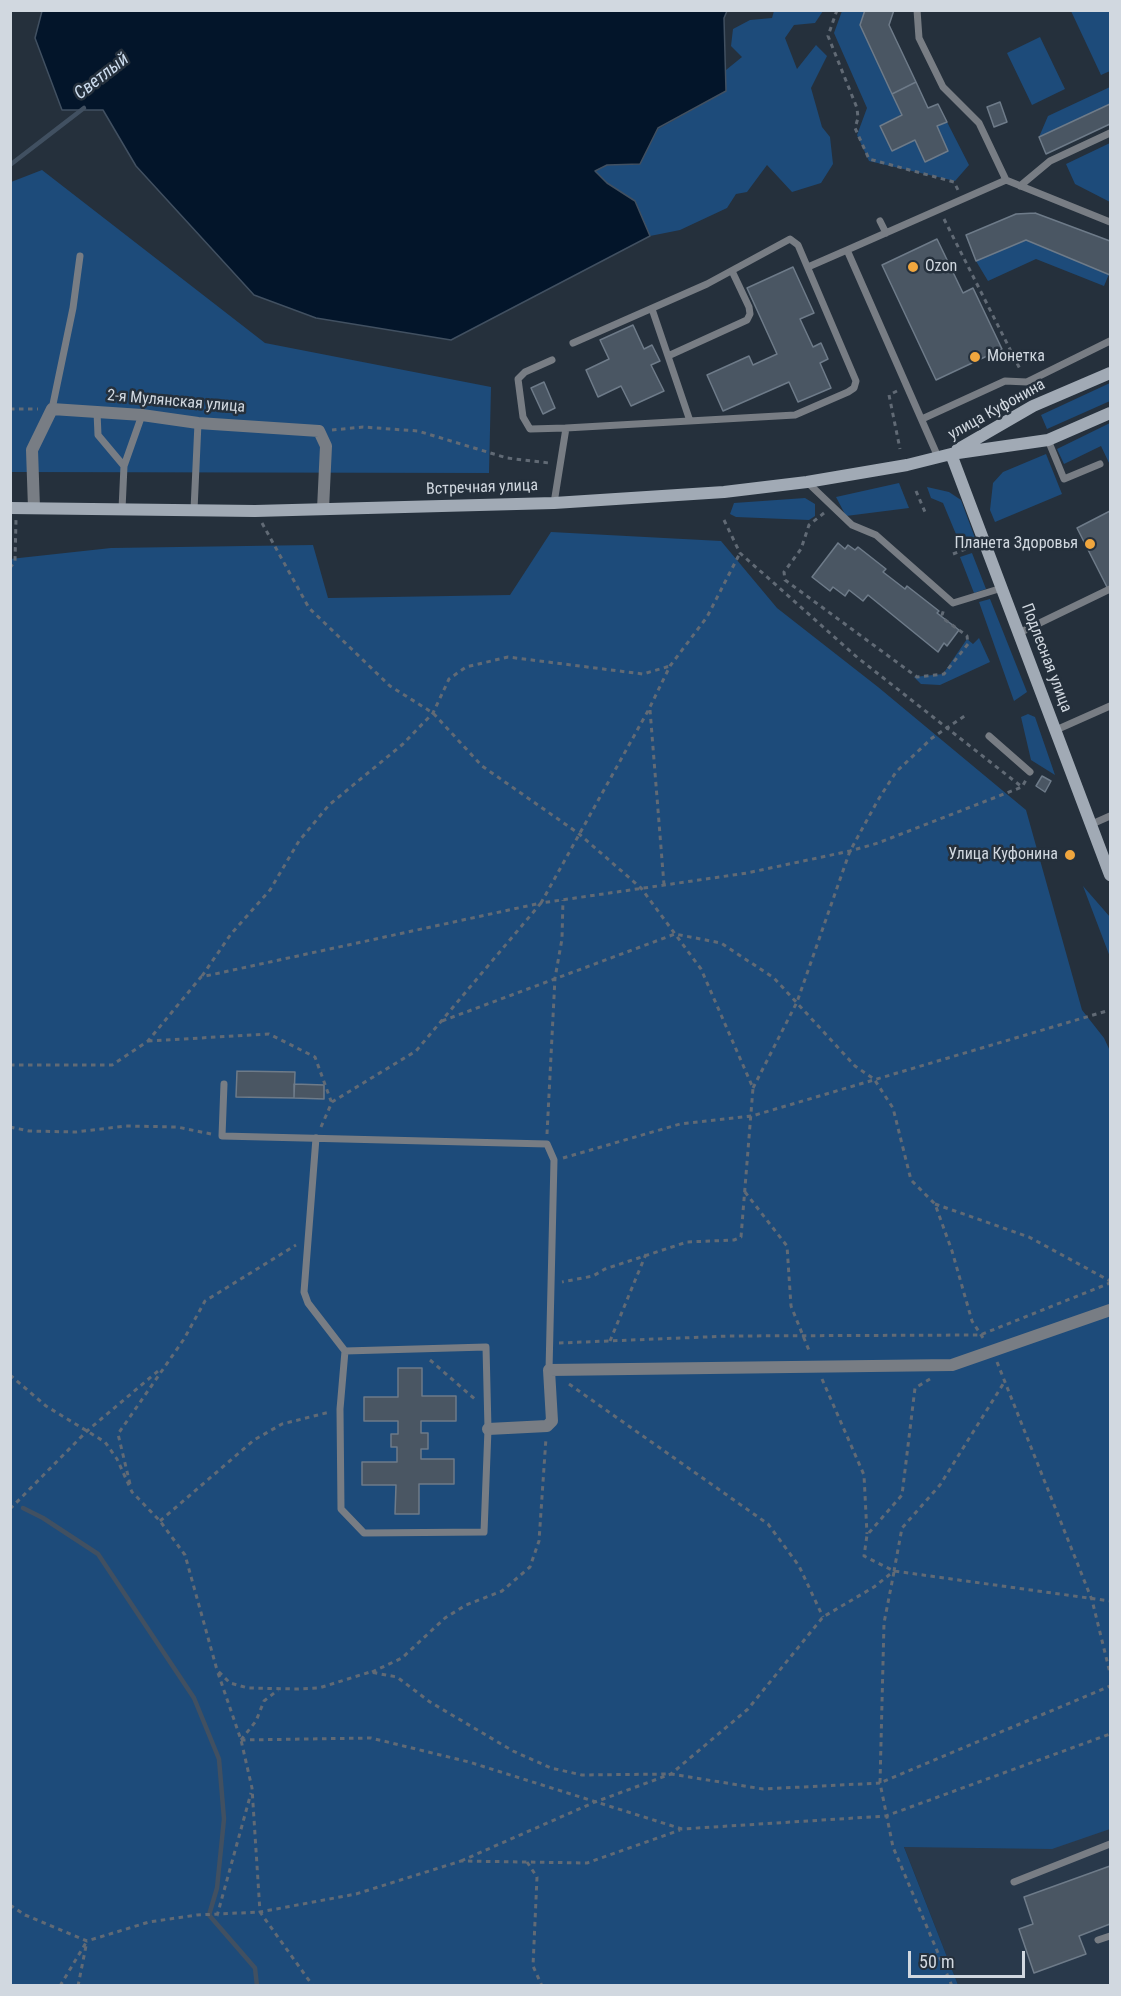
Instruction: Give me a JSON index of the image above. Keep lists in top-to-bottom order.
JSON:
{
  "streets": {
    "main road": ["улица Куфонина", "Встречная улица", "Подлесная улица"],
    "street": ["2-я Мулянская улица"]
  },
  "crossings": [
    ["улица Куфонина", "Встречная улица"],
    ["улица Куфонина", "Подлесная улица"],
    ["Встречная улица", "Подлесная улица"]
  ],
  "water": ["Светлый"],
  "places": [
    "Ozon",
    "Монетка",
    "Планета Здоровья",
    "Улица Куфонина"
  ],
  "scale_bar": "50 m"
}
